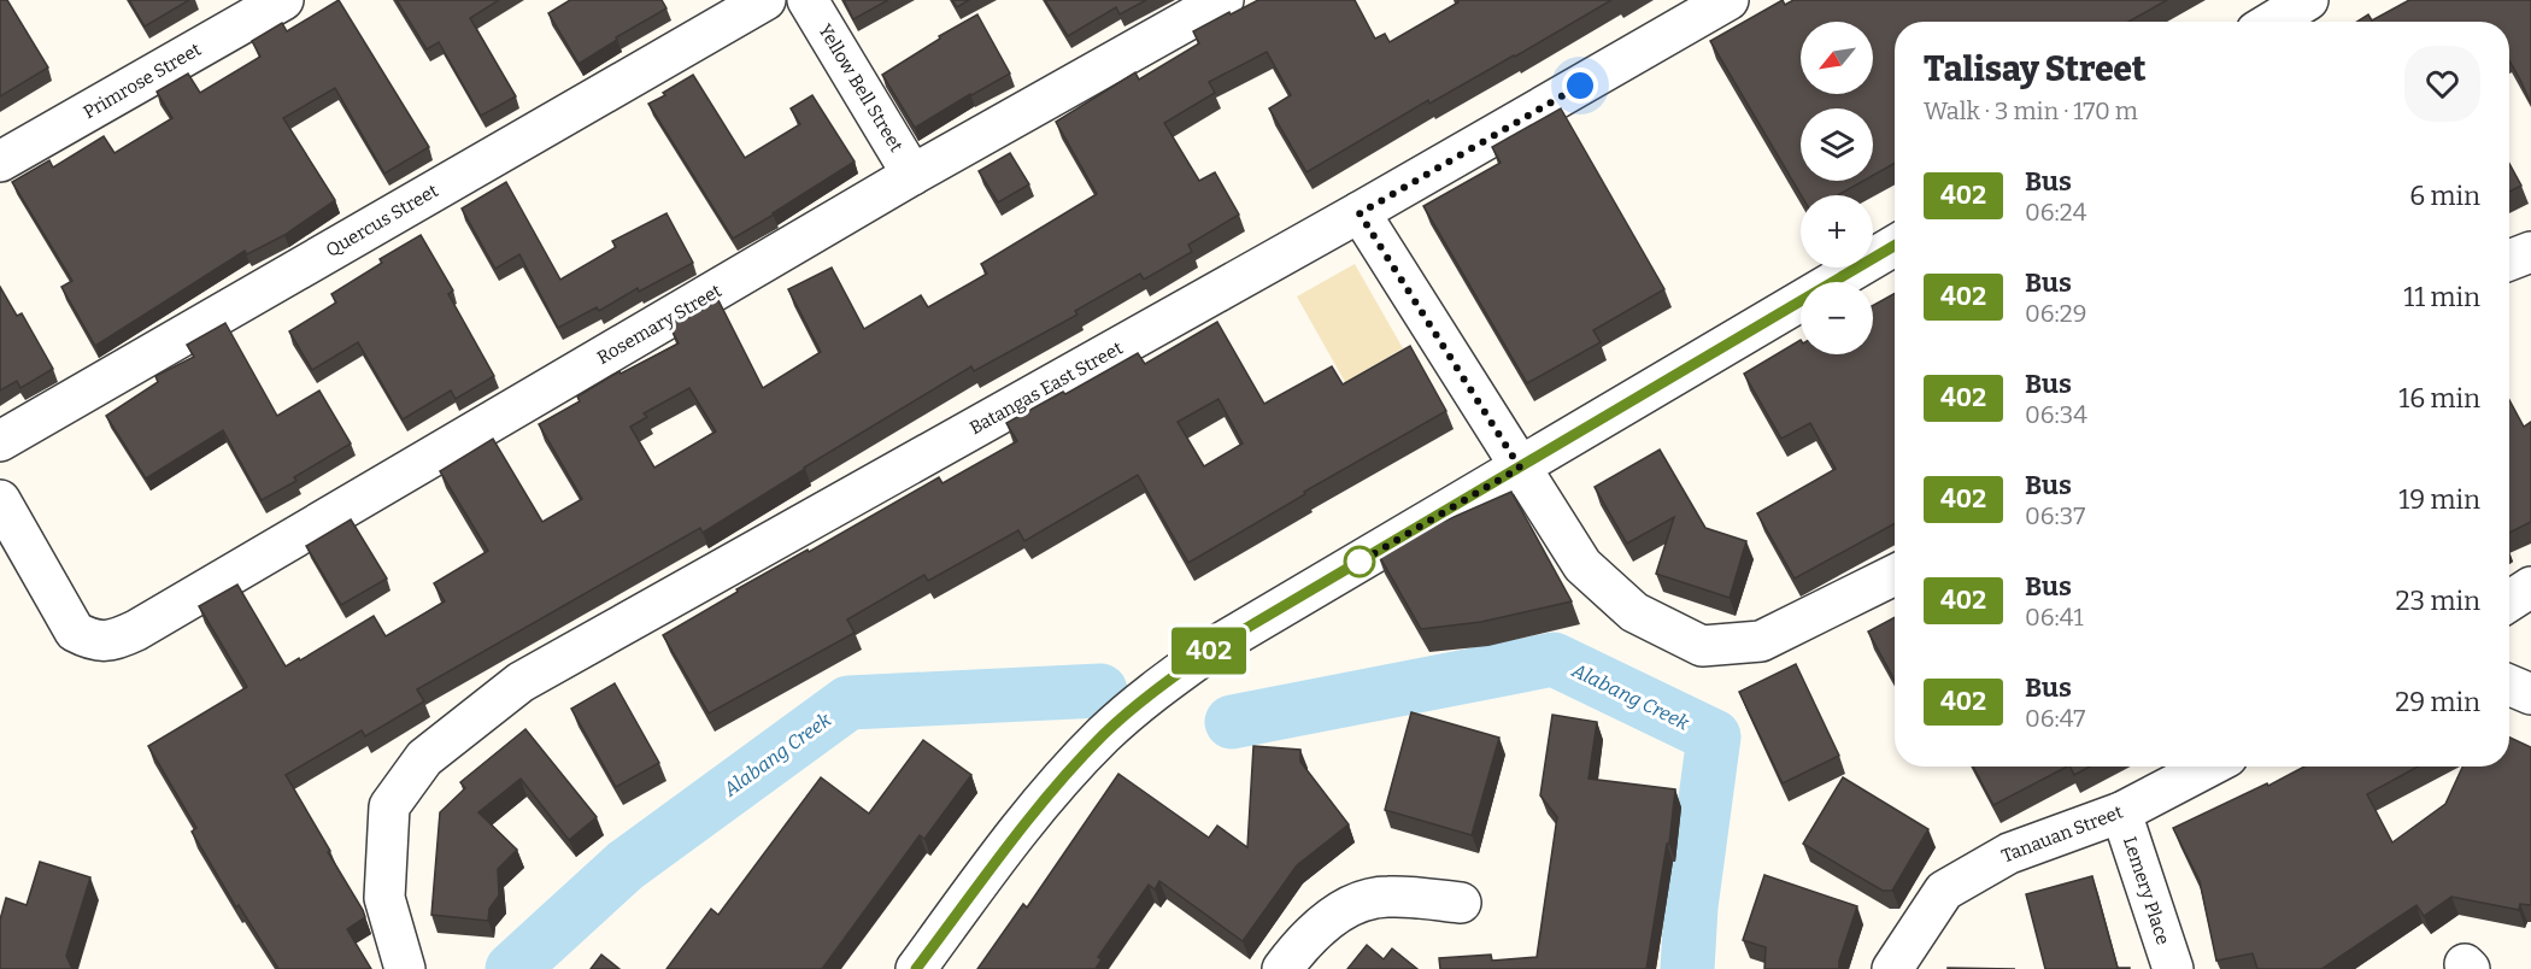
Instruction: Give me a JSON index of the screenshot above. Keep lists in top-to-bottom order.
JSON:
{
  "streets": {
    "street": [
      "Primrose Street",
      "Yellow Bell Street",
      "Quercus Street",
      "Rosemary Street",
      "Batangas East Street",
      "Tanauan Street",
      "Lemery Place"
    ]
  },
  "crossings": [
    ["Yellow Bell Street", "Rosemary Street"],
    ["Tanauan Street", "Lemery Place"]
  ],
  "water": ["Alabang Creek"],
  "lines": ["bus line 402"],
  "north": "bottom left",
  "page": {
    "on_map": "402",
    "map_buttons": ["+", "−"],
    "heading": ["Talisay Street", "Walk · 3 min · 170 m"],
    "list": [
      {
        "mark": "402",
        "name": "Bus",
        "note": "06:24",
        "value": "6 min"
      },
      {
        "mark": "402",
        "name": "Bus",
        "note": "06:29",
        "value": "11 min"
      },
      {
        "mark": "402",
        "name": "Bus",
        "note": "06:34",
        "value": "16 min"
      },
      {
        "mark": "402",
        "name": "Bus",
        "note": "06:37",
        "value": "19 min"
      },
      {
        "mark": "402",
        "name": "Bus",
        "note": "06:41",
        "value": "23 min"
      },
      {
        "mark": "402",
        "name": "Bus",
        "note": "06:47",
        "value": "29 min"
      }
    ]
  }
}
